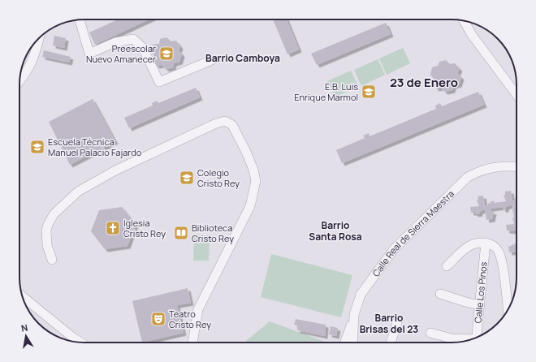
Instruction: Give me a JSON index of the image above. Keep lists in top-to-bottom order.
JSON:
{
  "streets": {
    "street": ["Calle Real de Sierra Maestra", "Calle Los Pinos"]
  },
  "districts": [
    "Barrio Camboya",
    "23 de Enero",
    "Barrio Santa Rosa",
    "Barrio Brisas del 23"
  ],
  "places": {
    "school or university": [
      "Preescolar Nuevo Amanecer",
      "E.B. Luis Enrique Marmol",
      "Escuela Técnica Manuel Palacio Fajardo",
      "Colegio Cristo Rey"
    ],
    "church": ["Iglesia Cristo Rey"],
    "library": ["Biblioteca Cristo Rey"],
    "theatre": ["Teatro Cristo Rey"]
  },
  "north": "top"
}
